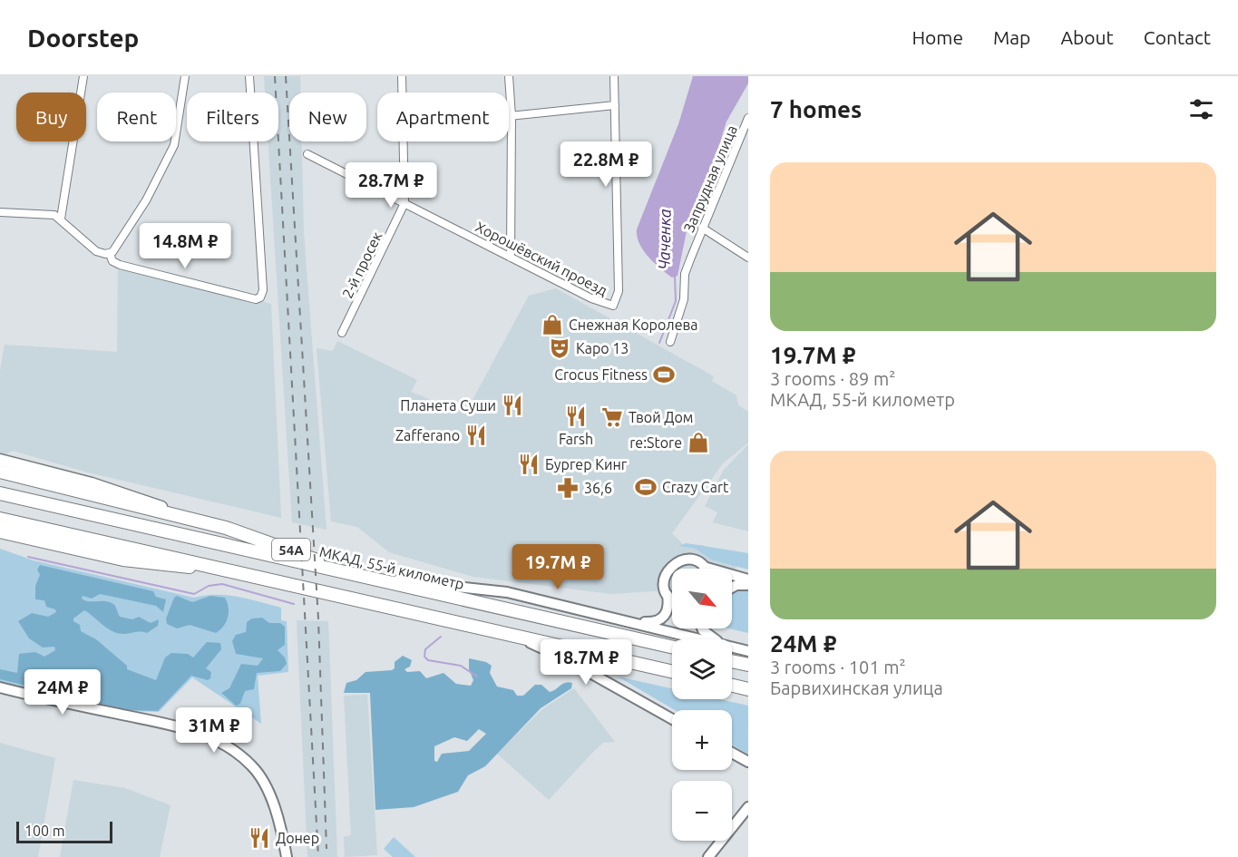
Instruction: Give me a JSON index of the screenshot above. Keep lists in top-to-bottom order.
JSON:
{
  "streets": {
    "highway": ["54А", "МКАД, 55-й километр"],
    "street": ["Запрудная улица", "Хорошёвский проезд", "2-й просек"]
  },
  "crossings": [
    ["Хорошёвский проезд", "2-й просек"],
    ["54А", "МКАД, 55-й километр"]
  ],
  "water": ["Чаченка"],
  "places": {
    "shop": ["Снежная Королева", "re:Store"],
    "theatre": ["Каро 13"],
    "sports": ["Crocus Fitness", "Crazy Cart"],
    "restaurant": [
      "Планета Суши",
      "Farsh",
      "Zafferano",
      "Бургер Кинг",
      "Донер"
    ],
    "supermarket": ["Твой Дом"],
    "pharmacy": ["36,6"]
  },
  "scale_bar": "100 m",
  "north": "bottom right",
  "page": {
    "header": "Doorstep",
    "nav": [
      "Home",
      "Map",
      "About",
      "Contact"
    ],
    "heading": "7 homes",
    "chip": [
      "Buy",
      "Rent",
      "Filters",
      "New",
      "Apartment"
    ],
    "price": [
      "22.8M ₽",
      "28.7M ₽",
      "14.8M ₽",
      "19.7M ₽",
      "18.7M ₽",
      "24M ₽",
      "31M ₽"
    ],
    "list": [
      {
        "name": "19.7M ₽",
        "note": "3 rooms · 89 m² · МКАД, 55-й километр"
      },
      {
        "name": "24M ₽",
        "note": "3 rooms · 101 m² · Барвихинская улица"
      }
    ],
    "map_buttons": ["+", "−"],
    "scale": "100 m"
  }
}
